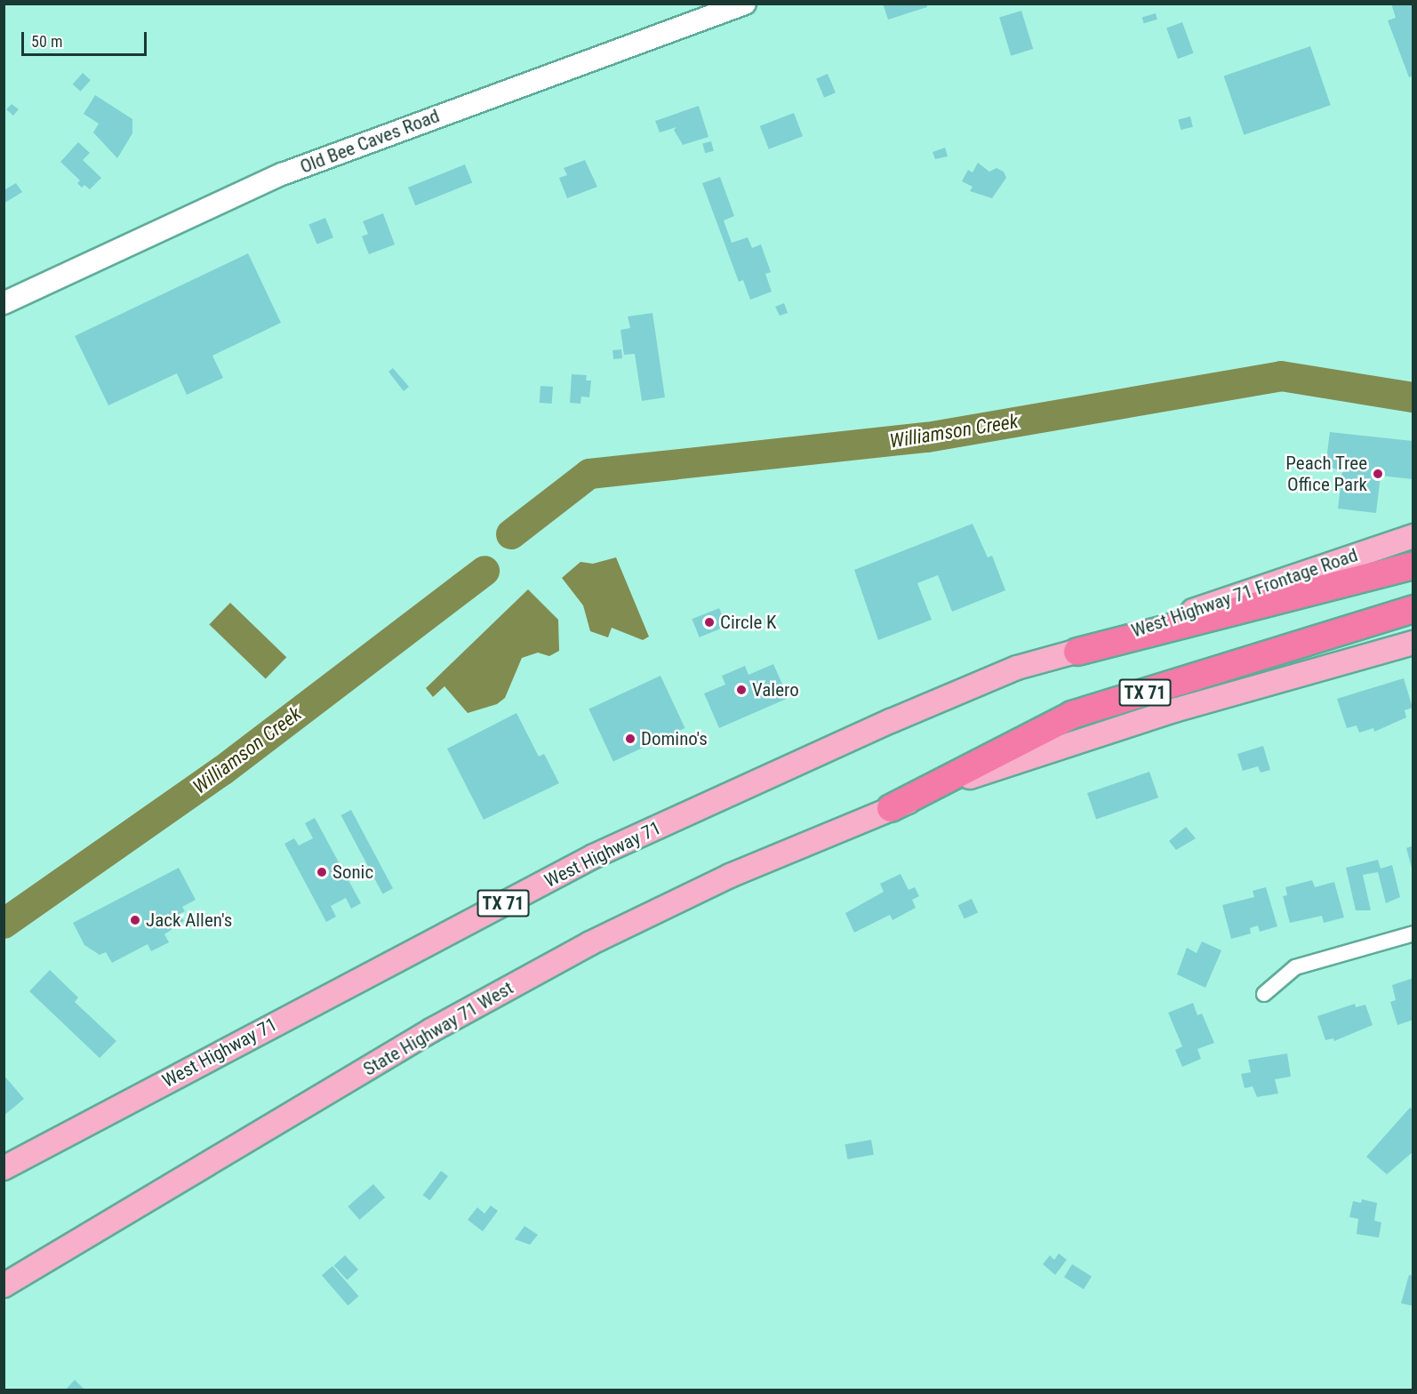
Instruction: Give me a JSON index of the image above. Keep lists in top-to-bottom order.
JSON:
{
  "streets": {
    "highway": ["TX 71"],
    "main road": ["West Highway 71 Frontage Road", "West Highway 71", "State Highway 71 West"],
    "street": ["Old Bee Caves Road"]
  },
  "crossings": [
    ["West Highway 71 Frontage Road", "TX 71"],
    ["West Highway 71 Frontage Road", "West Highway 71"],
    ["TX 71", "West Highway 71"],
    ["TX 71", "State Highway 71 West"]
  ],
  "water": ["Williamson Creek"],
  "places": [
    "Peach Tree Office Park",
    "Circle K",
    "Valero",
    "Domino's",
    "Sonic",
    "Jack Allen's"
  ],
  "scale_bar": "50 m"
}
